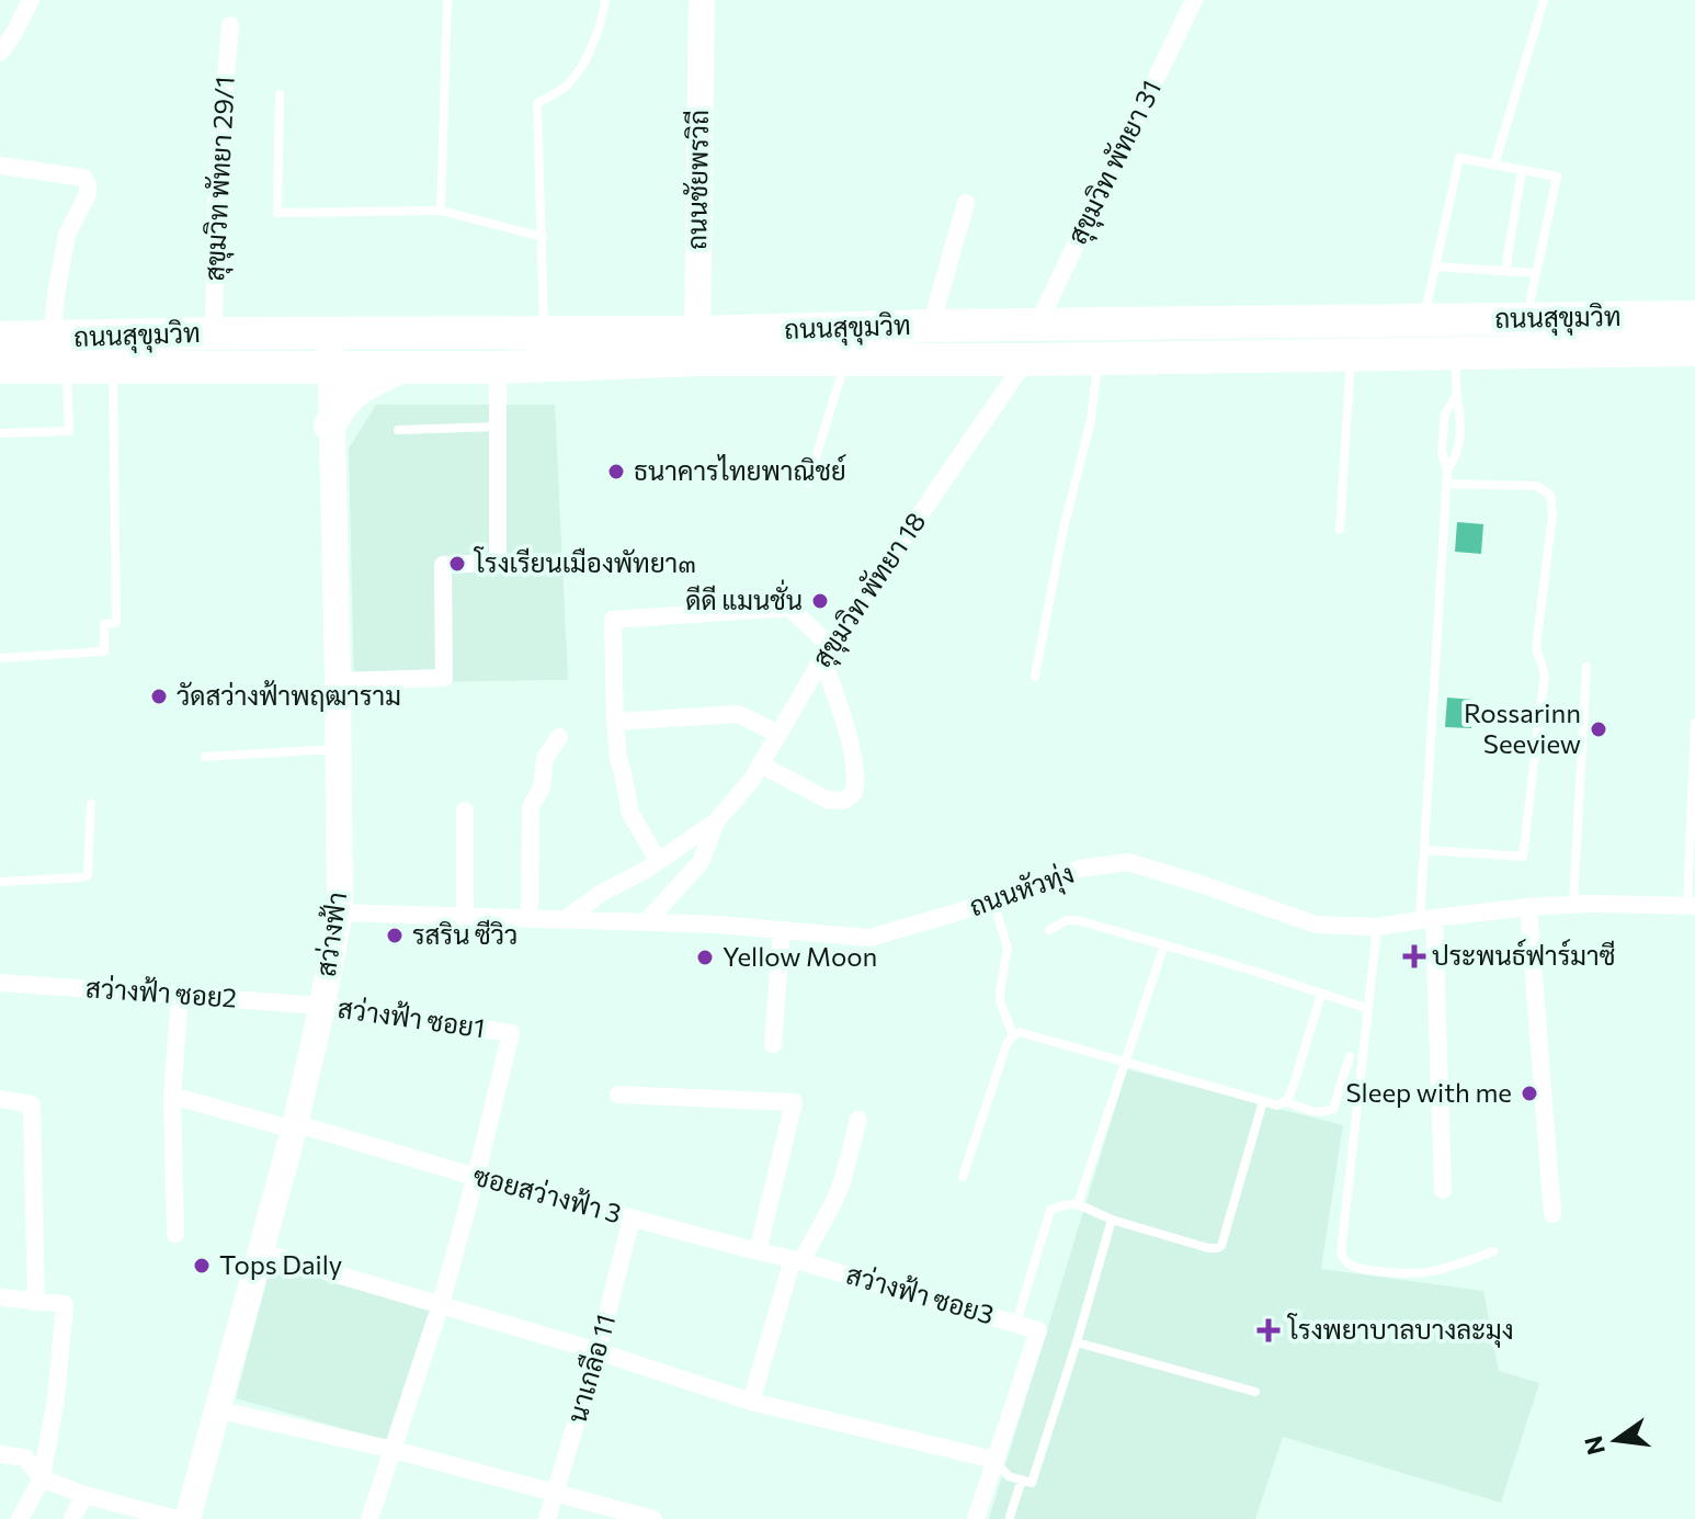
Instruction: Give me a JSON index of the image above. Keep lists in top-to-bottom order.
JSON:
{
  "streets": {
    "highway": ["ถนนสุขุมวิท"],
    "street": [
      "สุขุมวิท พัทยา 31",
      "สุขุมวิท พัทยา 29/1",
      "ถนนชัยพรวิถี",
      "สุขุมวิท พัทยา 18",
      "ถนนหัวทุ่ง",
      "สว่างฟ้า",
      "สว่างฟ้า ซอย2",
      "สว่างฟ้า ซอย1",
      "ซอยสว่างฟ้า 3",
      "สว่างฟ้า ซอย3",
      "นาเกลือ 11"
    ]
  },
  "crossings": [
    ["สุขุมวิท พัทยา 31", "ถนนสุขุมวิท"],
    ["สุขุมวิท พัทยา 29/1", "ถนนสุขุมวิท"],
    ["ถนนชัยพรวิถี", "ถนนสุขุมวิท"],
    ["ถนนสุขุมวิท", "สุขุมวิท พัทยา 18"],
    ["ถนนสุขุมวิท", "สว่างฟ้า"],
    ["สุขุมวิท พัทยา 18", "ถนนหัวทุ่ง"],
    ["ถนนหัวทุ่ง", "สว่างฟ้า"],
    ["สว่างฟ้า", "สว่างฟ้า ซอย2"],
    ["สว่างฟ้า", "สว่างฟ้า ซอย1"],
    ["สว่างฟ้า", "ซอยสว่างฟ้า 3"],
    ["สว่างฟ้า ซอย2", "สว่างฟ้า ซอย1"],
    ["สว่างฟ้า ซอย1", "ซอยสว่างฟ้า 3"],
    ["ซอยสว่างฟ้า 3", "สว่างฟ้า ซอย3"],
    ["ซอยสว่างฟ้า 3", "นาเกลือ 11"]
  ],
  "places": {
    "other": [
      "ธนาคารไทยพาณิชย์",
      "โรงเรียนเมืองพัทยา๓",
      "ดีดี แมนชั่น",
      "วัดสว่างฟ้าพฤฒาราม",
      "Rossarinn Seeview",
      "รสริน ซีวิว",
      "Yellow Moon",
      "Sleep with me",
      "Tops Daily"
    ],
    "health": ["ประพนธ์ฟาร์มาซี", "โรงพยาบาลบางละมุง"]
  },
  "north": "left"
}
